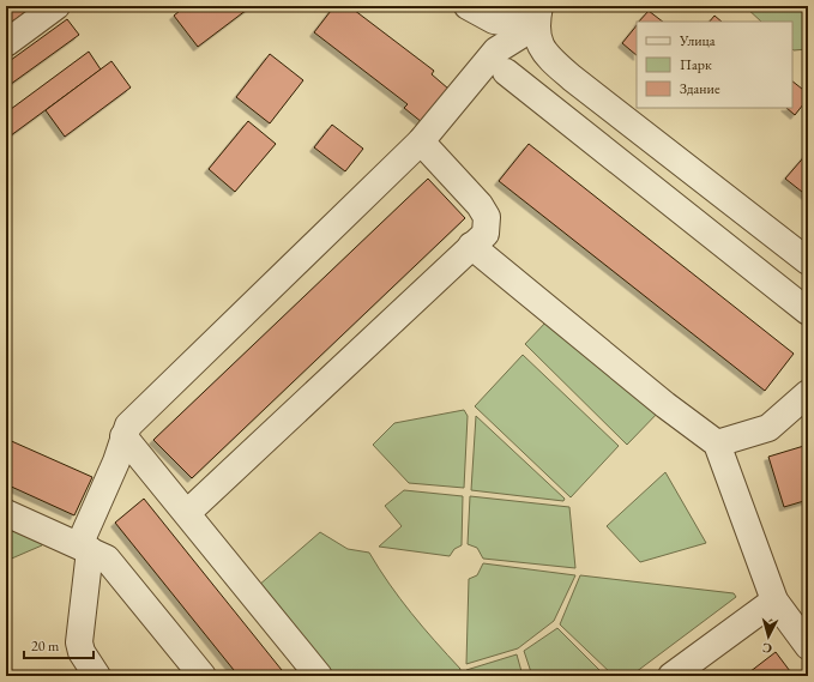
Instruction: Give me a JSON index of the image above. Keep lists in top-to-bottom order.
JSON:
{
  "legend": ["Улица", "Парк", "Здание"],
  "scale_bar": "20 m",
  "north": "bottom"
}
